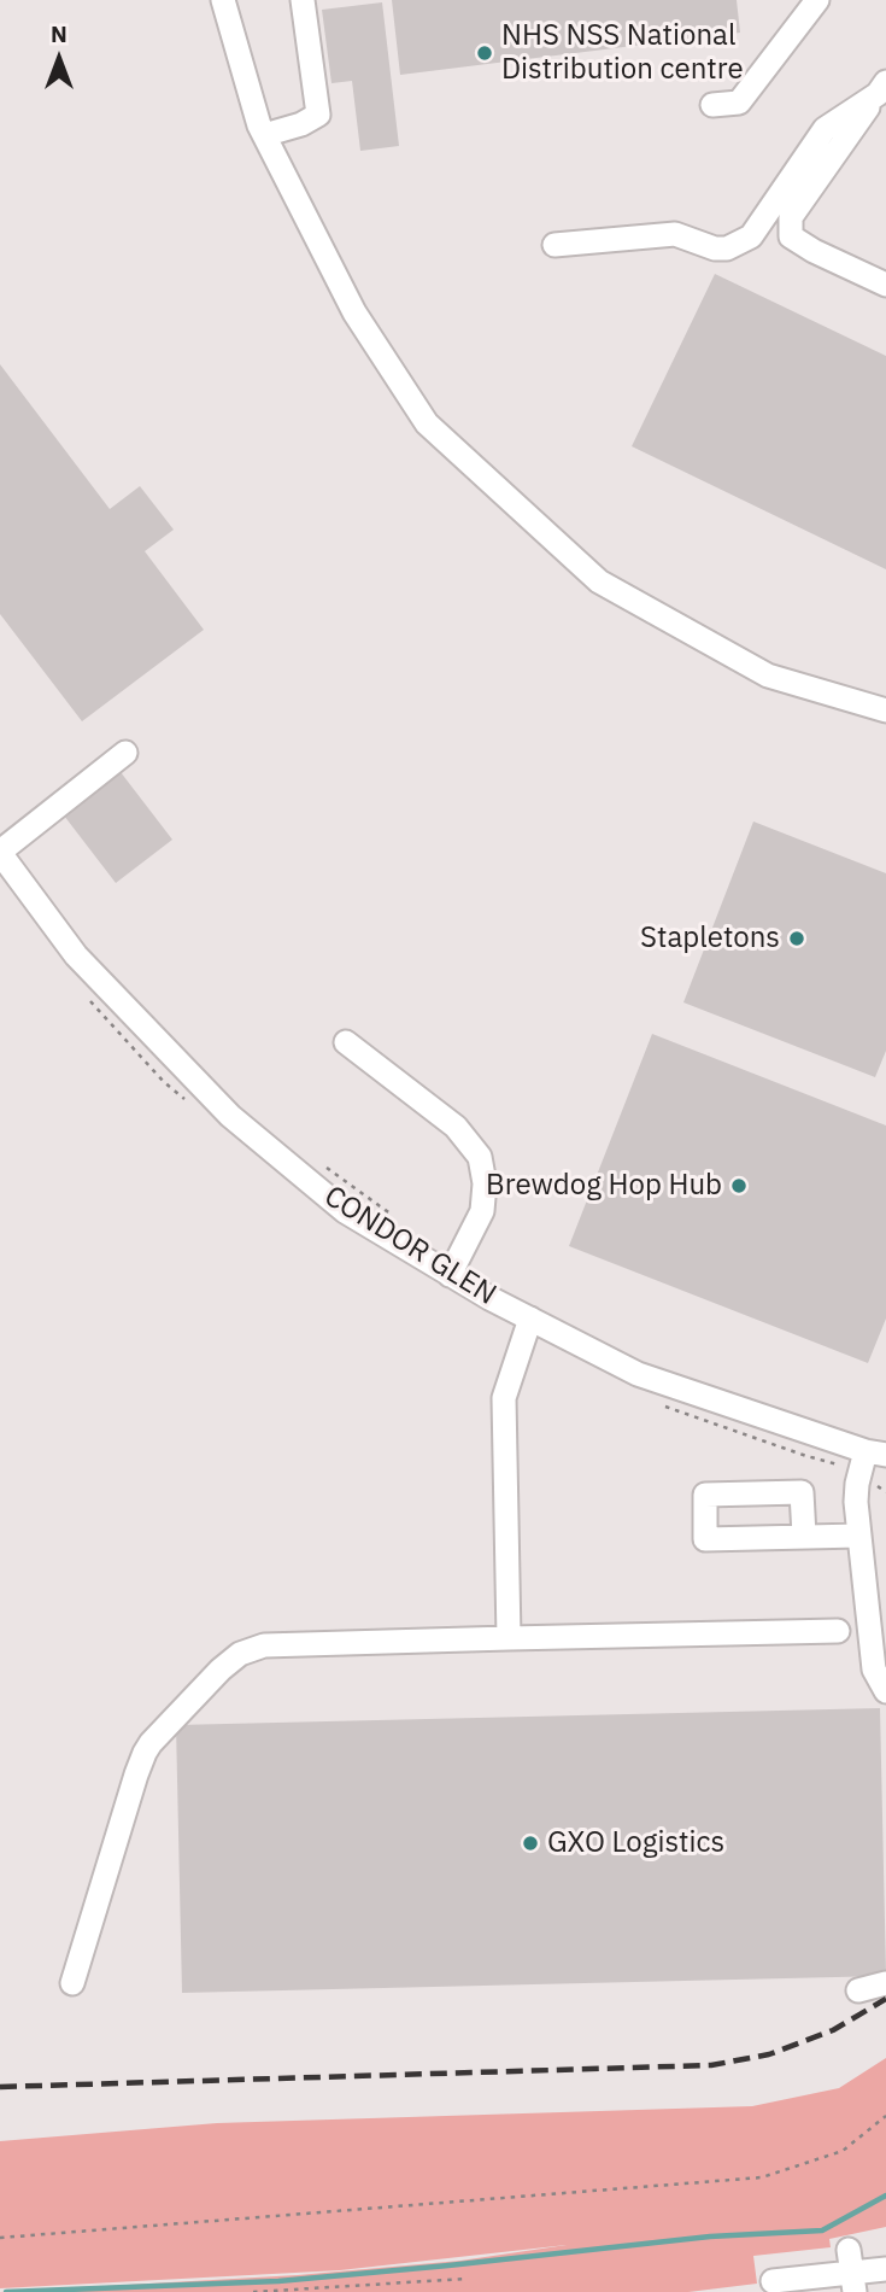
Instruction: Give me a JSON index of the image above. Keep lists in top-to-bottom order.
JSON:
{
  "streets": {
    "street": ["CONDOR GLEN"]
  },
  "places": [
    "NHS NSS National Distribution centre",
    "Stapletons",
    "Brewdog Hop Hub",
    "GXO Logistics"
  ],
  "north": "top"
}
